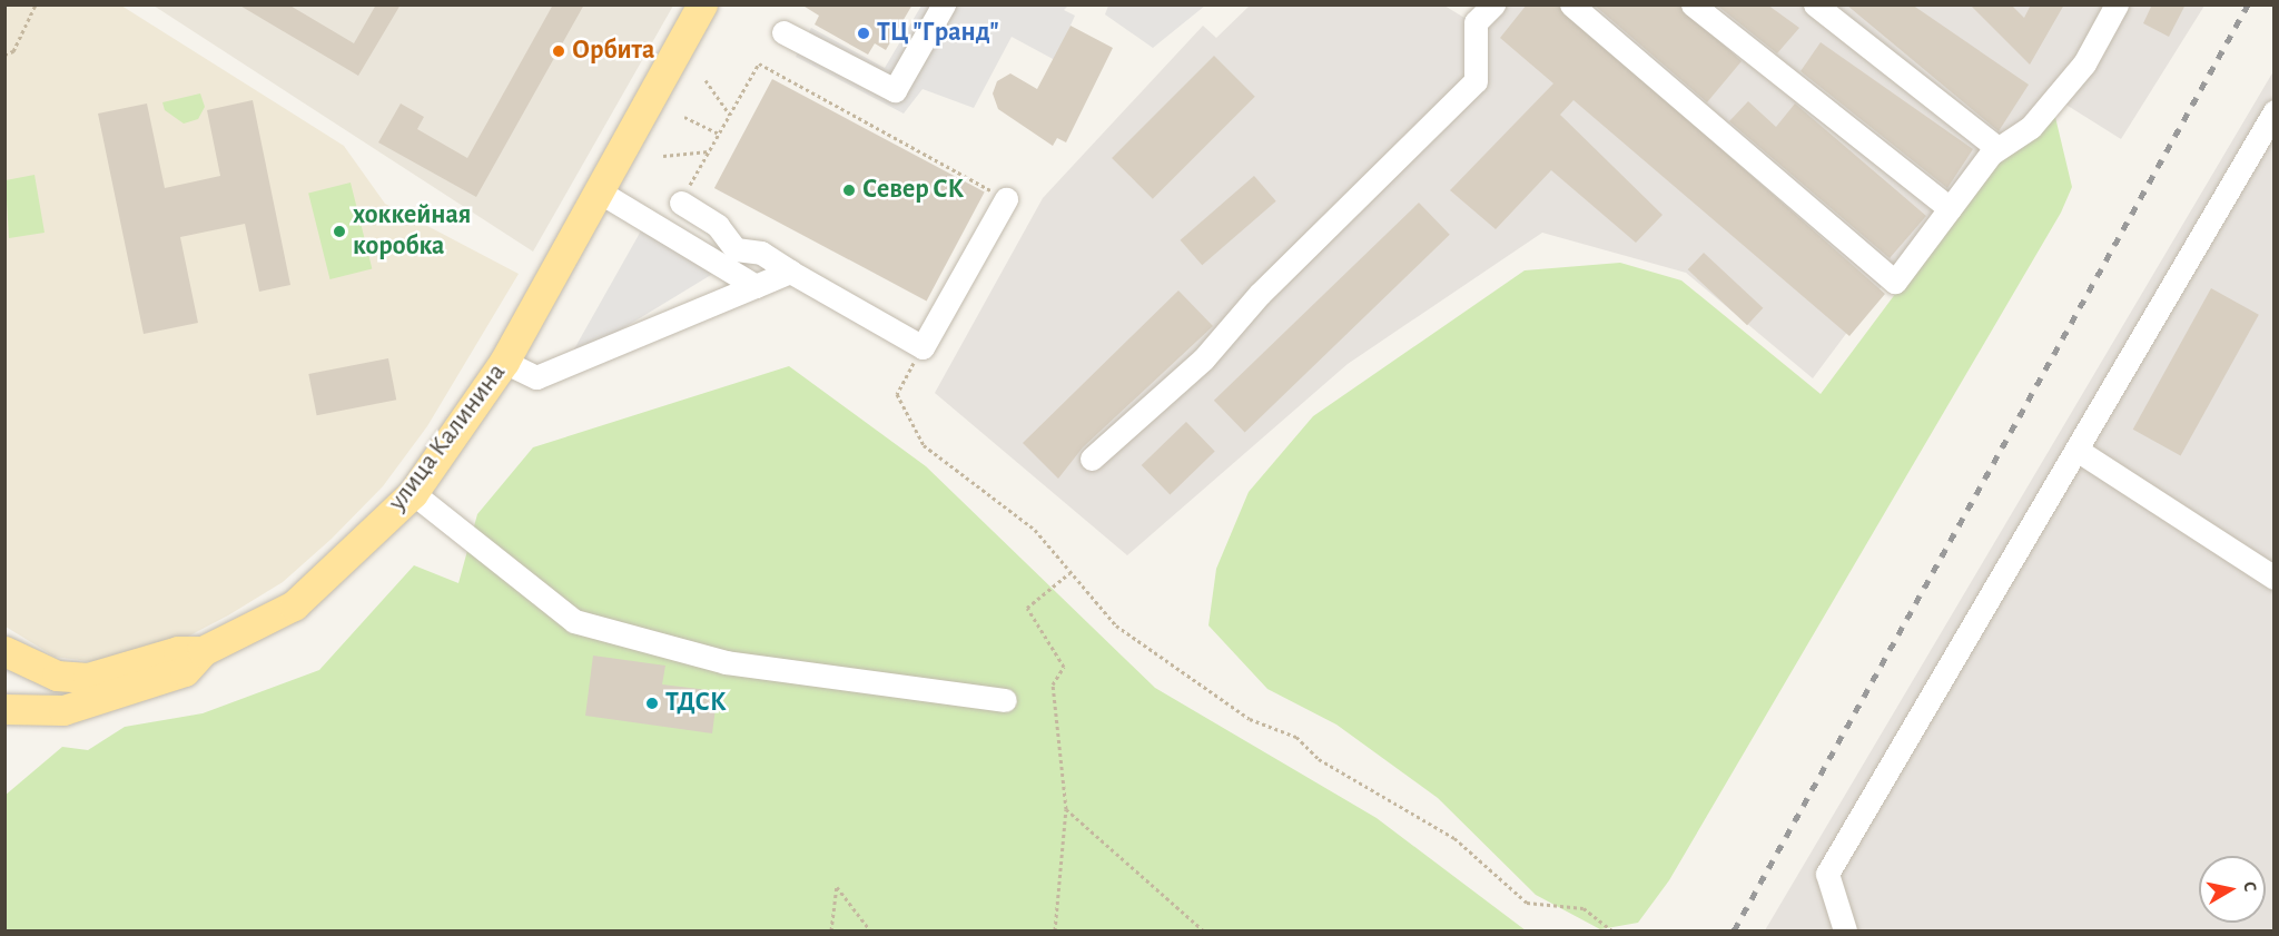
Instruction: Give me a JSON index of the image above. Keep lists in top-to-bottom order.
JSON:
{
  "streets": {
    "main road": ["улица Калинина"]
  },
  "places": [
    "ТЦ \"Гранд\"",
    "Орбита",
    "Север СК",
    "хоккейная коробка",
    "ТДСК"
  ],
  "north": "right"
}
